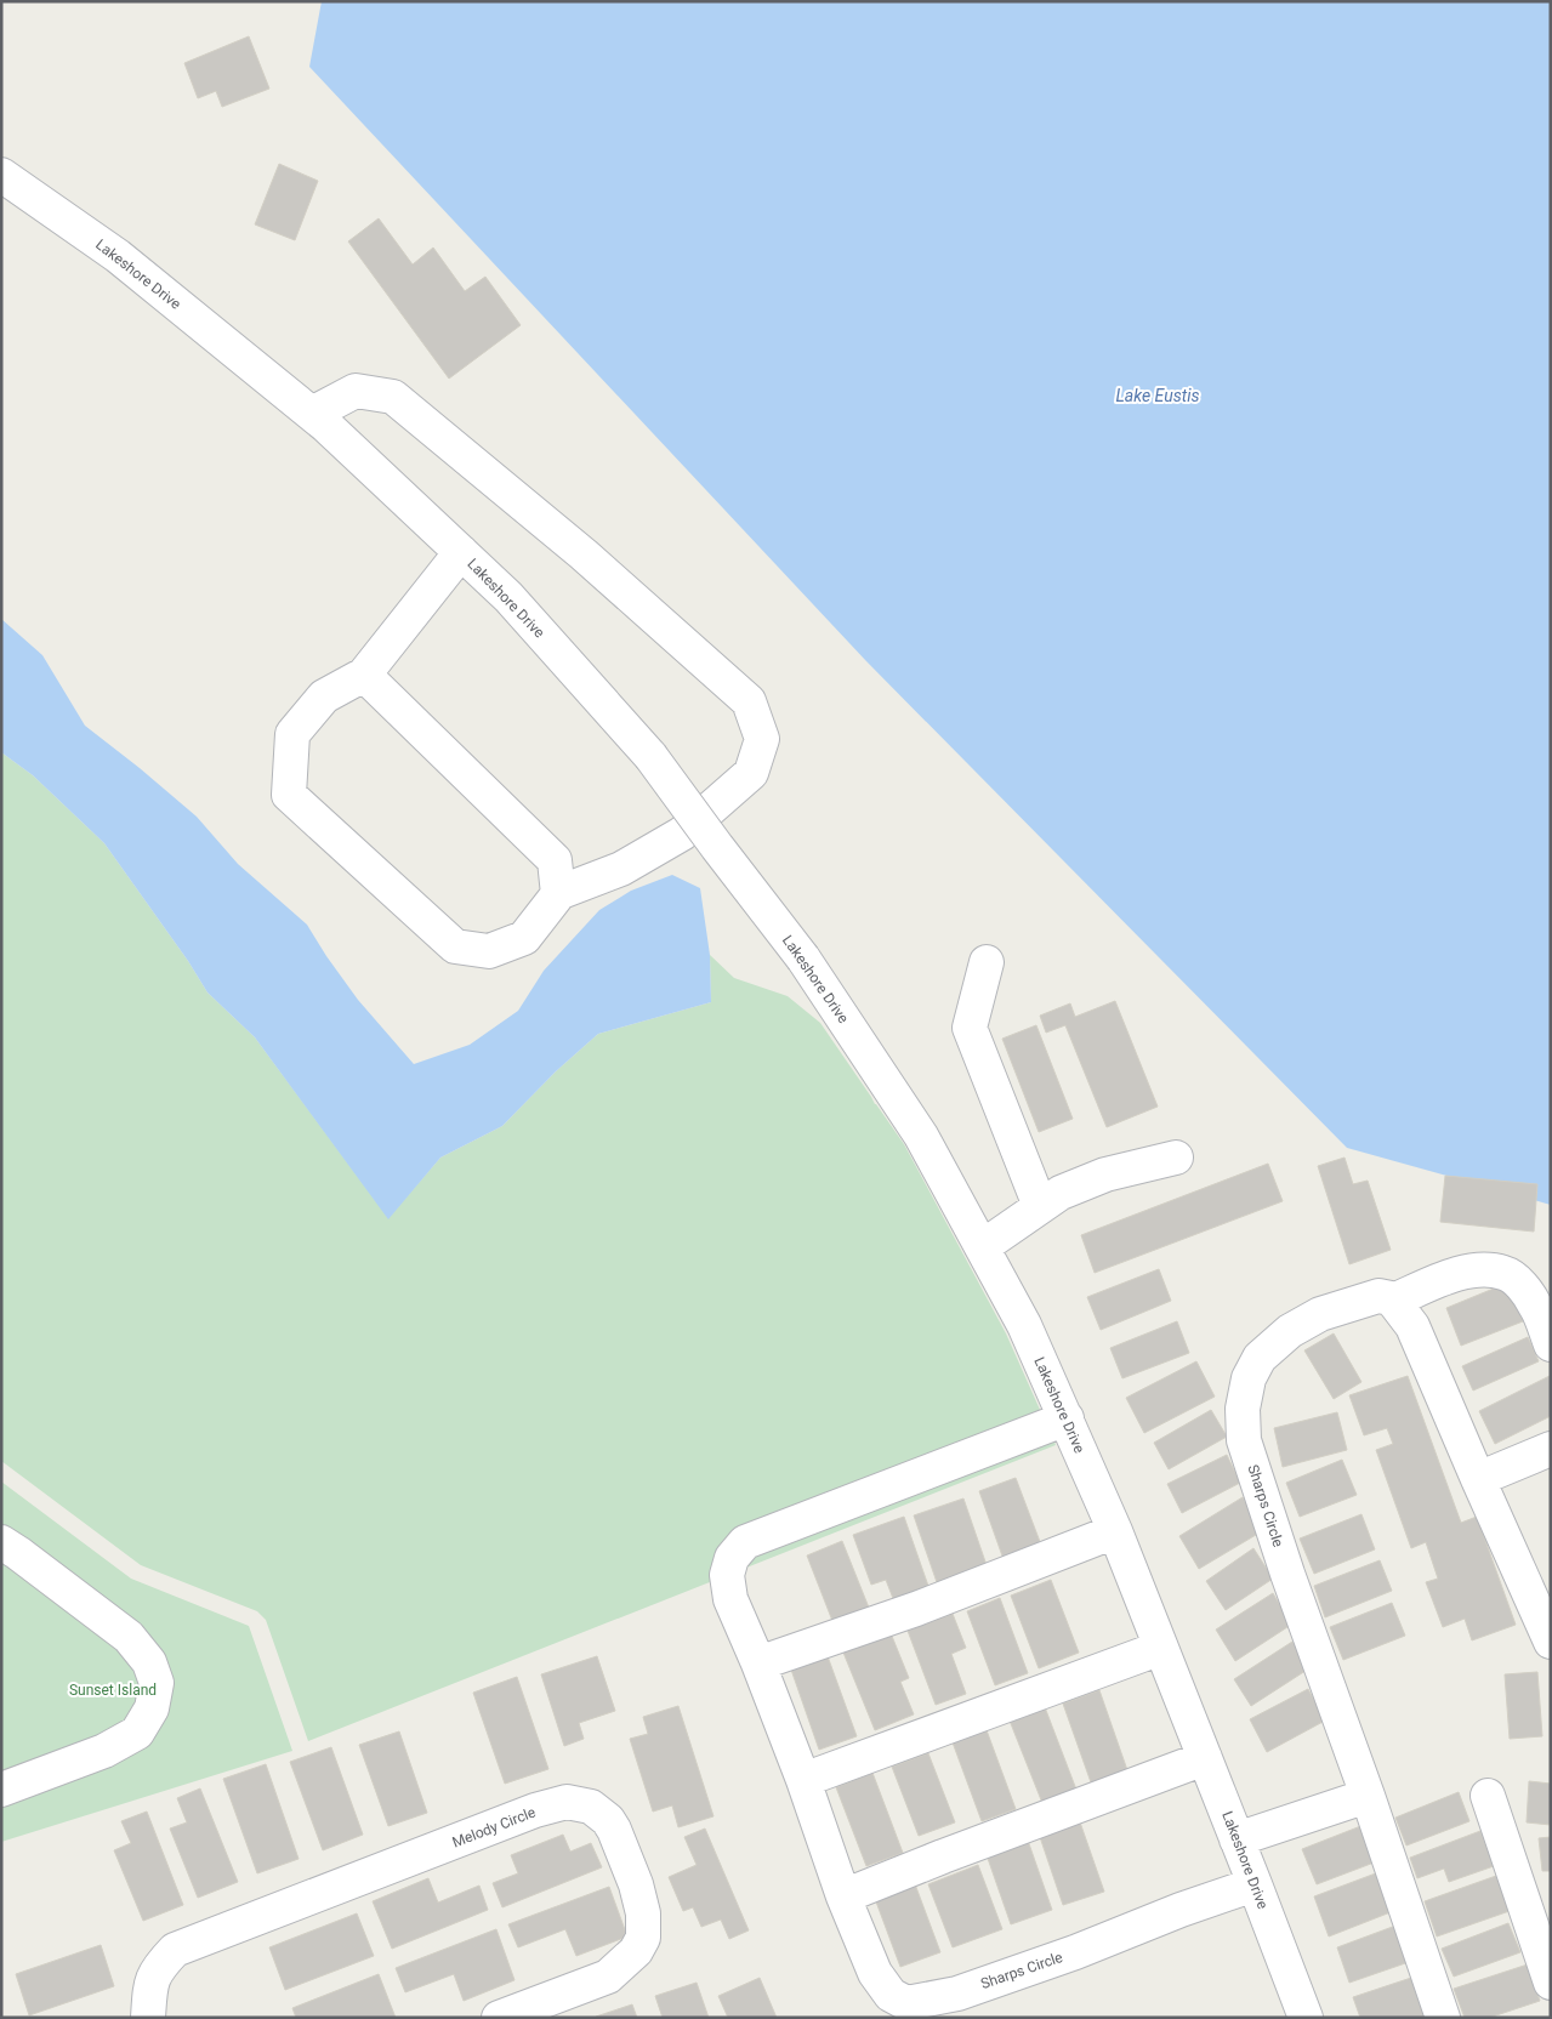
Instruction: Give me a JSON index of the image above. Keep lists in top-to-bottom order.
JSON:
{
  "streets": {
    "street": ["Lakeshore Drive", "Sharps Circle", "Melody Circle"]
  },
  "crossings": [
    ["Lakeshore Drive", "Sharps Circle"]
  ],
  "water": ["Lake Eustis"],
  "parks": ["Sunset Island"]
}
